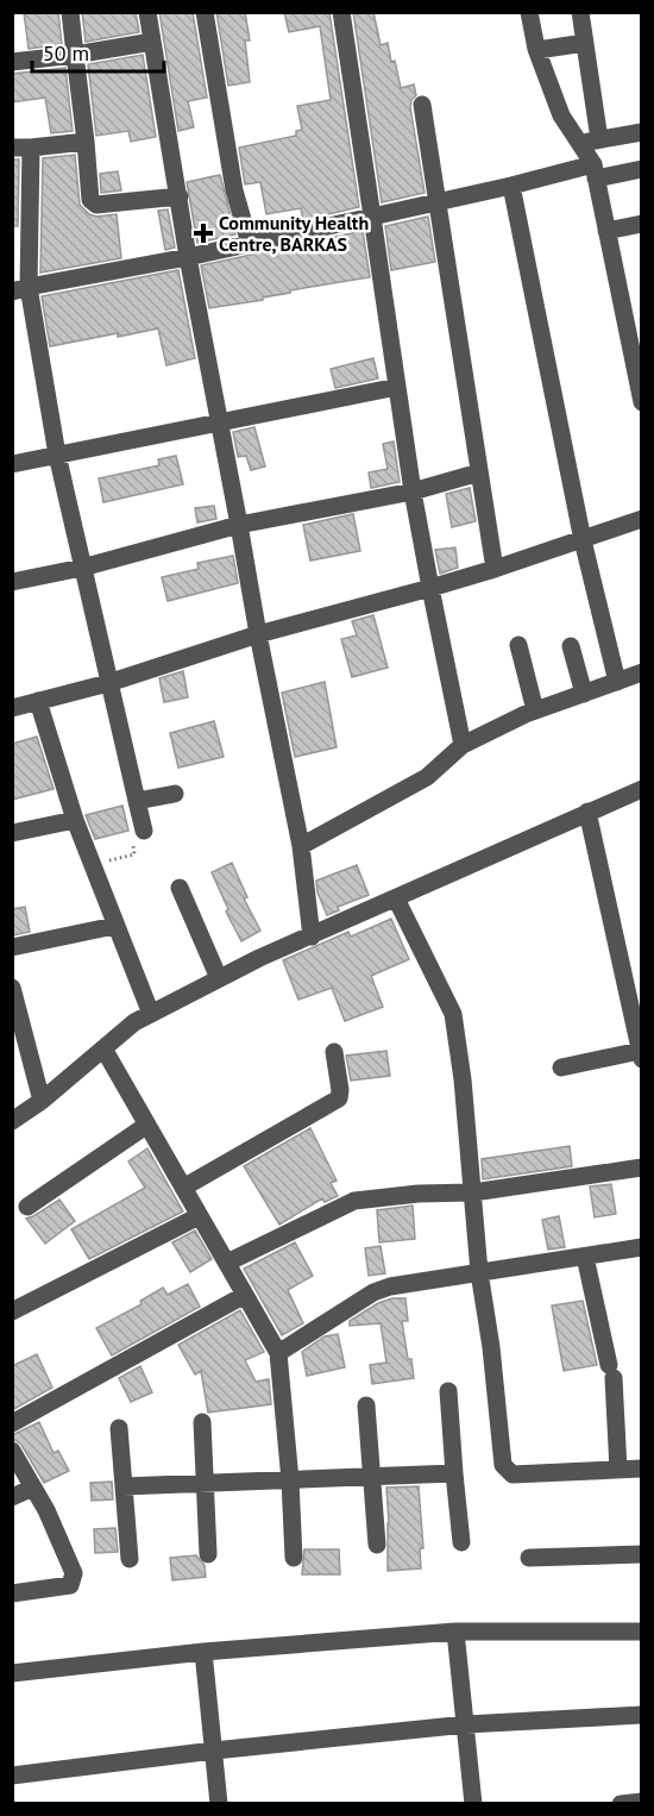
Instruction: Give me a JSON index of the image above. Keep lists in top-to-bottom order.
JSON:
{
  "places": {
    "health": ["Community Health Centre, BARKAS"]
  },
  "scale_bar": "50 m"
}
